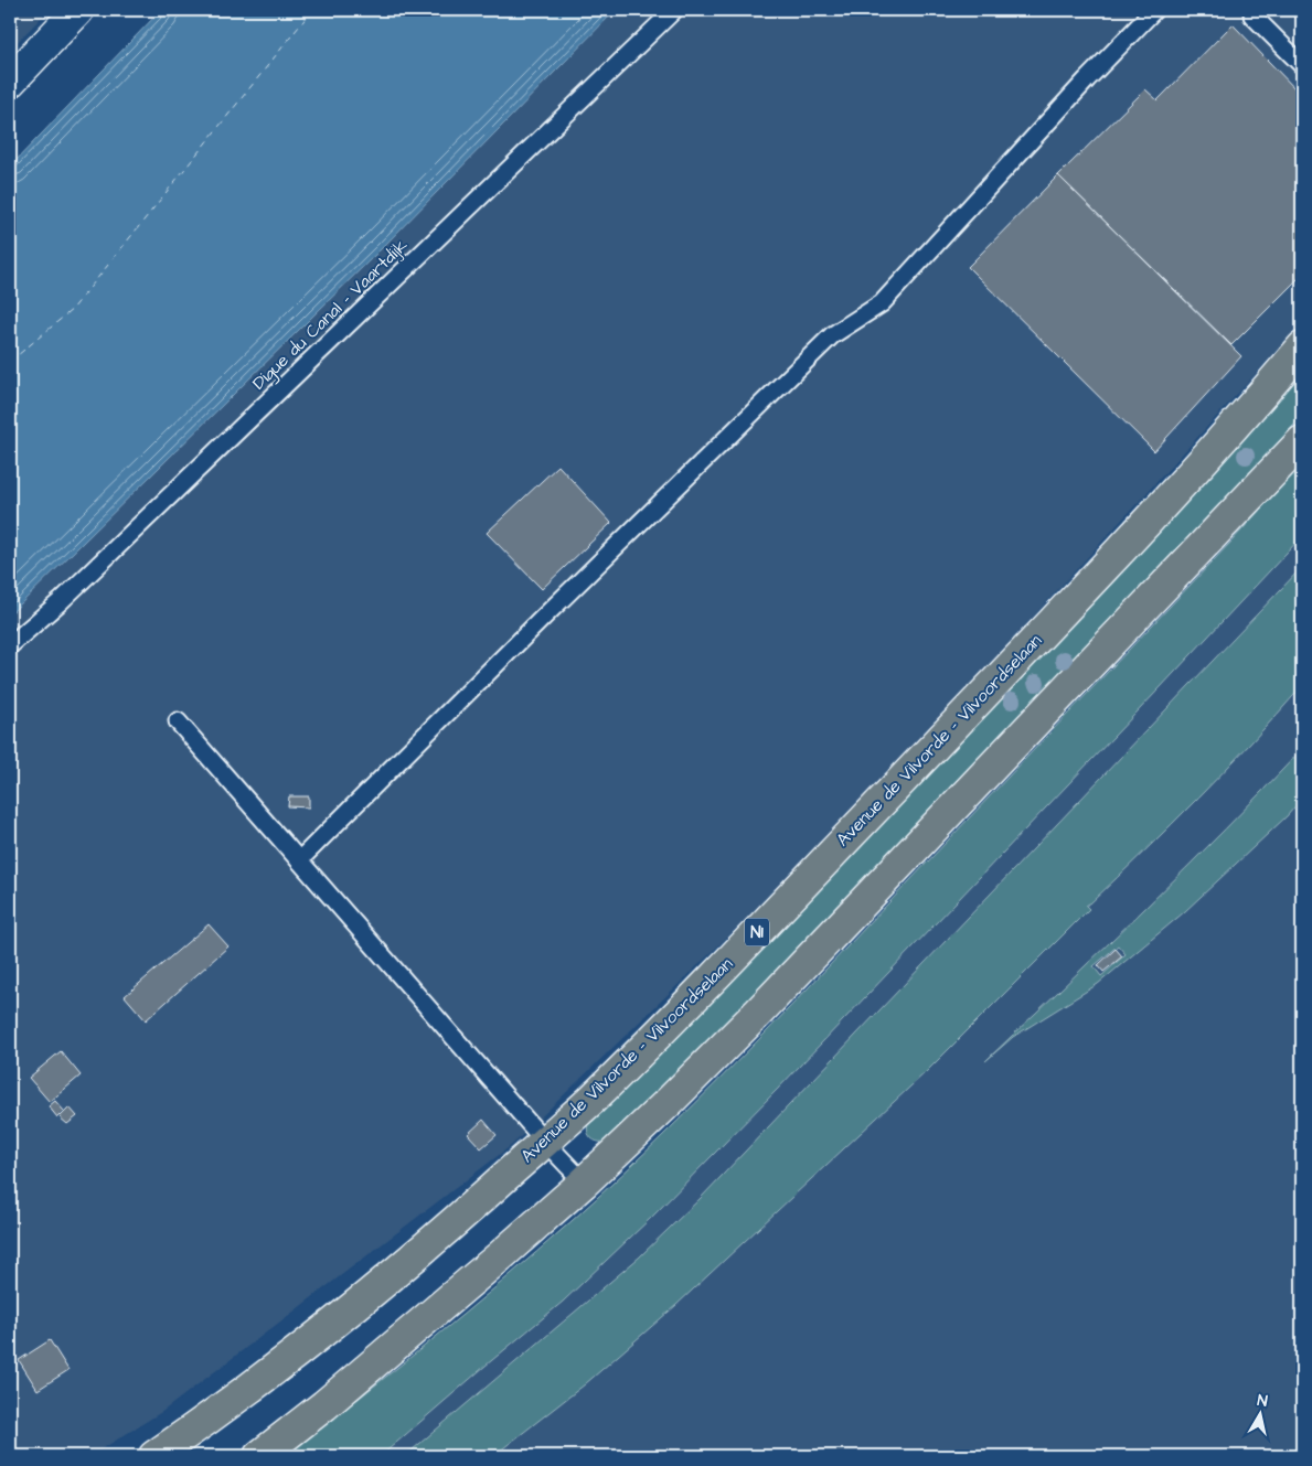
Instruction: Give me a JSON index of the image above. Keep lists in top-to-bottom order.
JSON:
{
  "streets": {
    "main road": ["Avenue de Vilvorde - Vilvoordselaan", "N1"],
    "lane": ["Digue du Canal - Vaartdijk"]
  },
  "north": "top"
}
